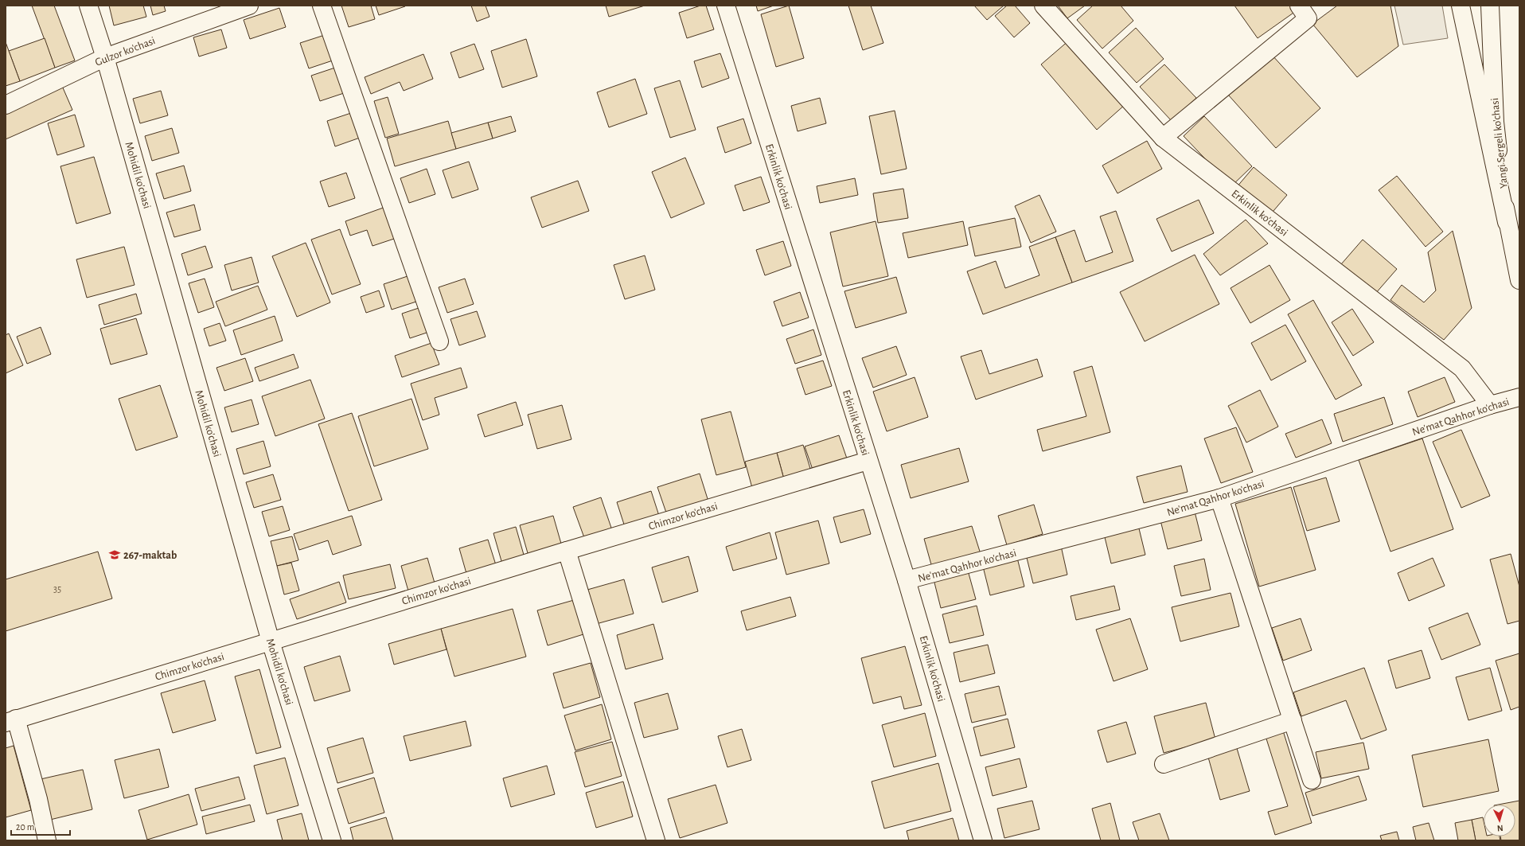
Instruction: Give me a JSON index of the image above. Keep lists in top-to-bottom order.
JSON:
{
  "streets": {
    "main road": [
      "Gulzor ko'chasi",
      "Yangi Sergeli ko'chasi",
      "Mohidil ko'chasi",
      "Erkinlik ko'chasi",
      "Ne'mat Qahhor ko'chasi",
      "Chimzor ko'chasi"
    ]
  },
  "crossings": [
    ["Gulzor ko'chasi", "Mohidil ko'chasi"],
    ["Mohidil ko'chasi", "Chimzor ko'chasi"],
    ["Erkinlik ko'chasi", "Ne'mat Qahhor ko'chasi"],
    ["Erkinlik ko'chasi", "Chimzor ko'chasi"]
  ],
  "places": {
    "school or university": ["267-maktab"]
  },
  "house_numbers": ["35"],
  "scale_bar": "20 m",
  "north": "bottom"
}
